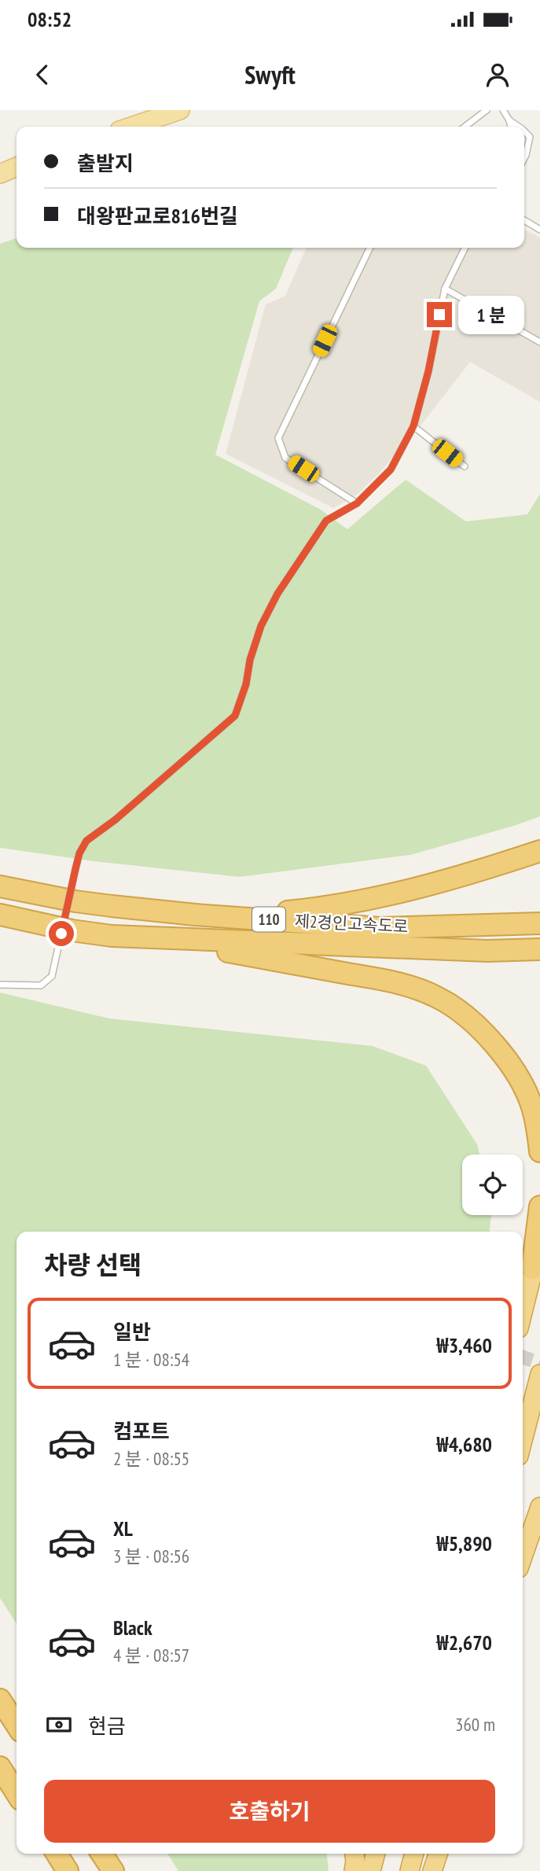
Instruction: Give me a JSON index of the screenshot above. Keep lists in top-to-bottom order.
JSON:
{
  "streets": {
    "highway": ["110", "제2경인고속도로"]
  },
  "page": {
    "status": "08:52",
    "header": "Swyft",
    "banner": ["출발지", "대왕판교로816번길"],
    "bubble": "1 분",
    "heading": "차량 선택",
    "list": [
      {
        "name": "일반",
        "note": "1 분 · 08:54",
        "value": "₩3,460"
      },
      {
        "name": "컴포트",
        "note": "2 분 · 08:55",
        "value": "₩4,680"
      },
      {
        "name": "XL",
        "note": "3 분 · 08:56",
        "value": "₩5,890"
      },
      {
        "name": "Black",
        "note": "4 분 · 08:57",
        "value": "₩2,670"
      }
    ],
    "pay": ["현금", "360 m"],
    "buttons": "호출하기"
  }
}
